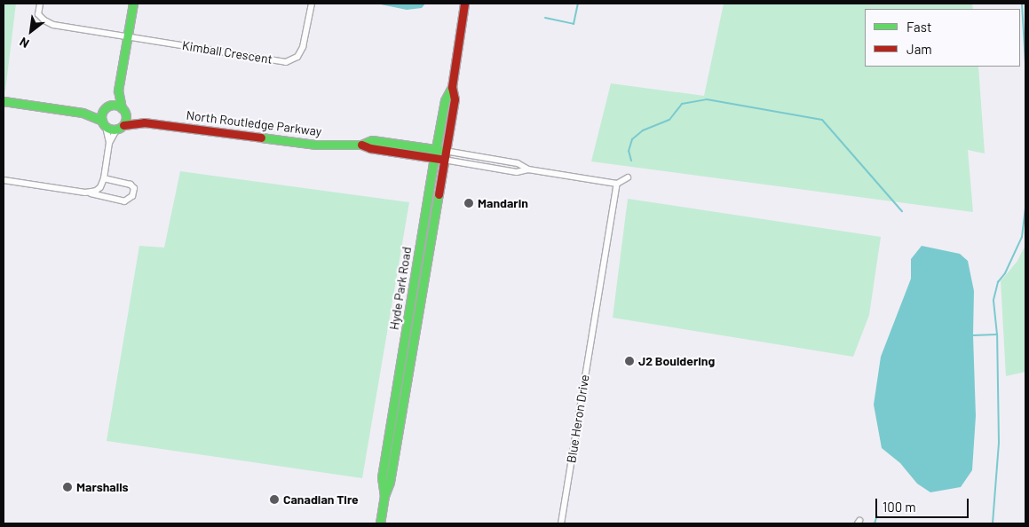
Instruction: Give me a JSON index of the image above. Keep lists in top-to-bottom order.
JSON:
{
  "streets": {
    "main road": ["North Routledge Parkway", "Hyde Park Road"],
    "street": ["Kimball Crescent", "Blue Heron Drive"]
  },
  "crossings": [
    ["North Routledge Parkway", "Hyde Park Road"]
  ],
  "places": [
    "Mandarin",
    "J2 Bouldering",
    "Marshalls",
    "Canadian Tire"
  ],
  "legend": ["Fast", "Jam"],
  "scale_bar": "100 m",
  "north": "bottom left"
}
